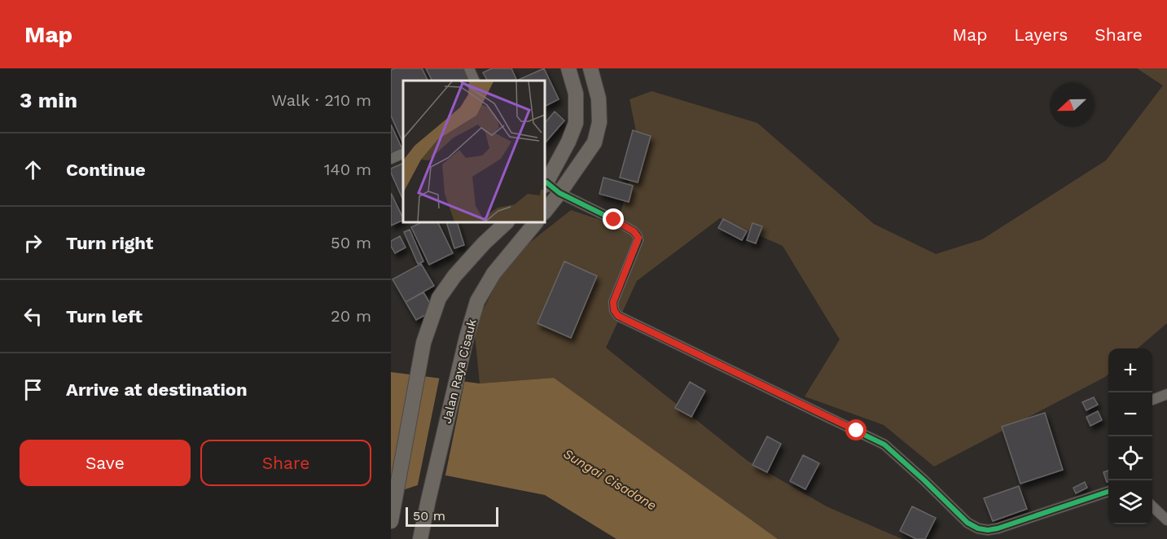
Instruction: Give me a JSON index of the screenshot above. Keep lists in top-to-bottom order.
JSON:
{
  "streets": {
    "main road": ["Jalan Raya Cisauk"]
  },
  "water": ["Sungai Cisadane"],
  "scale_bar": "50 m",
  "north": "left",
  "page": {
    "header": "Map",
    "nav": ["Map", "Layers", "Share"],
    "heading": ["3 min", "Walk · 210 m"],
    "list": [
      ["Continue", "140 m"],
      ["Turn right", "50 m"],
      ["Turn left", "20 m"],
      "Arrive at destination"
    ],
    "map_buttons": ["+", "−"],
    "buttons": ["Save", "Share"],
    "scale": "50 m"
  }
}
